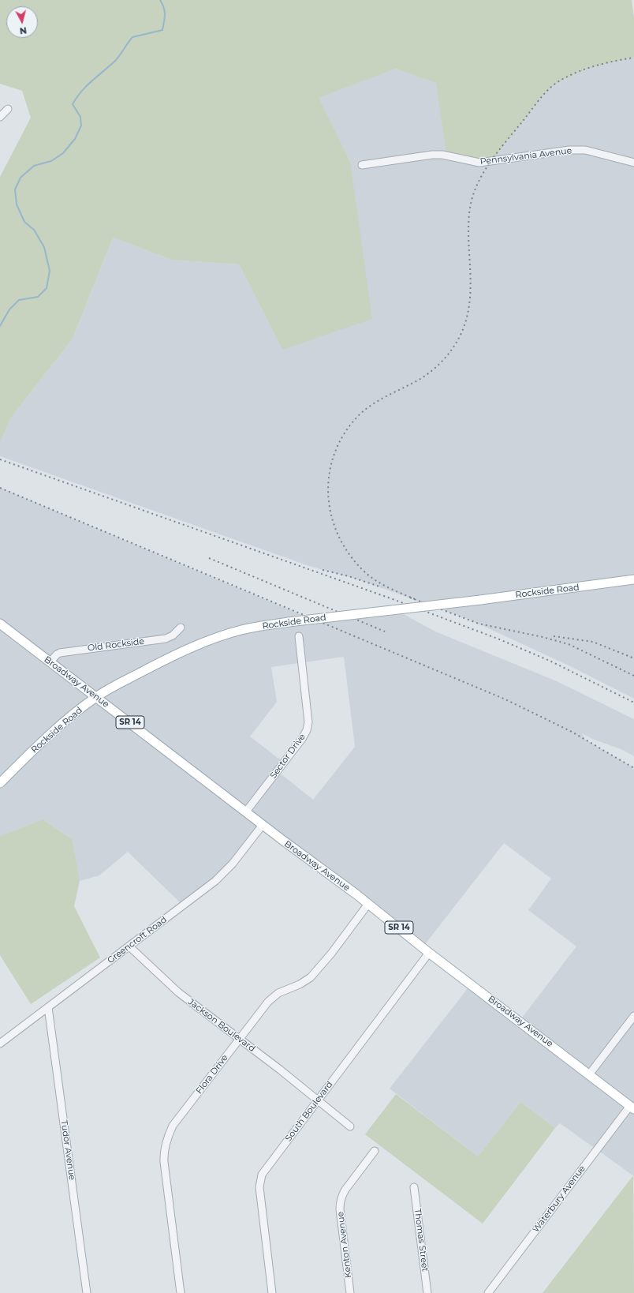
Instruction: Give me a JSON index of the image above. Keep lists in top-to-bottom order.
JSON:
{
  "streets": {
    "main road": ["Rockside Road", "Broadway Avenue", "SR 14"],
    "street": [
      "Pennsylvania Avenue",
      "Old Rockside",
      "Sector Drive",
      "Greencroft Road",
      "Jackson Boulevard",
      "Flora Drive",
      "South Boulevard",
      "Tudor Avenue",
      "Waterbury Avenue",
      "Thomas Street",
      "Kenton Avenue"
    ]
  },
  "crossings": [
    ["Rockside Road", "Broadway Avenue"],
    ["Old Rockside", "Broadway Avenue"],
    ["Broadway Avenue", "Sector Drive"],
    ["Broadway Avenue", "Greencroft Road"],
    ["Broadway Avenue", "Flora Drive"],
    ["Broadway Avenue", "South Boulevard"],
    ["Broadway Avenue", "Waterbury Avenue"],
    ["Greencroft Road", "Jackson Boulevard"],
    ["Greencroft Road", "Tudor Avenue"],
    ["Jackson Boulevard", "Flora Drive"],
    ["Jackson Boulevard", "South Boulevard"]
  ],
  "north": "bottom"
}
